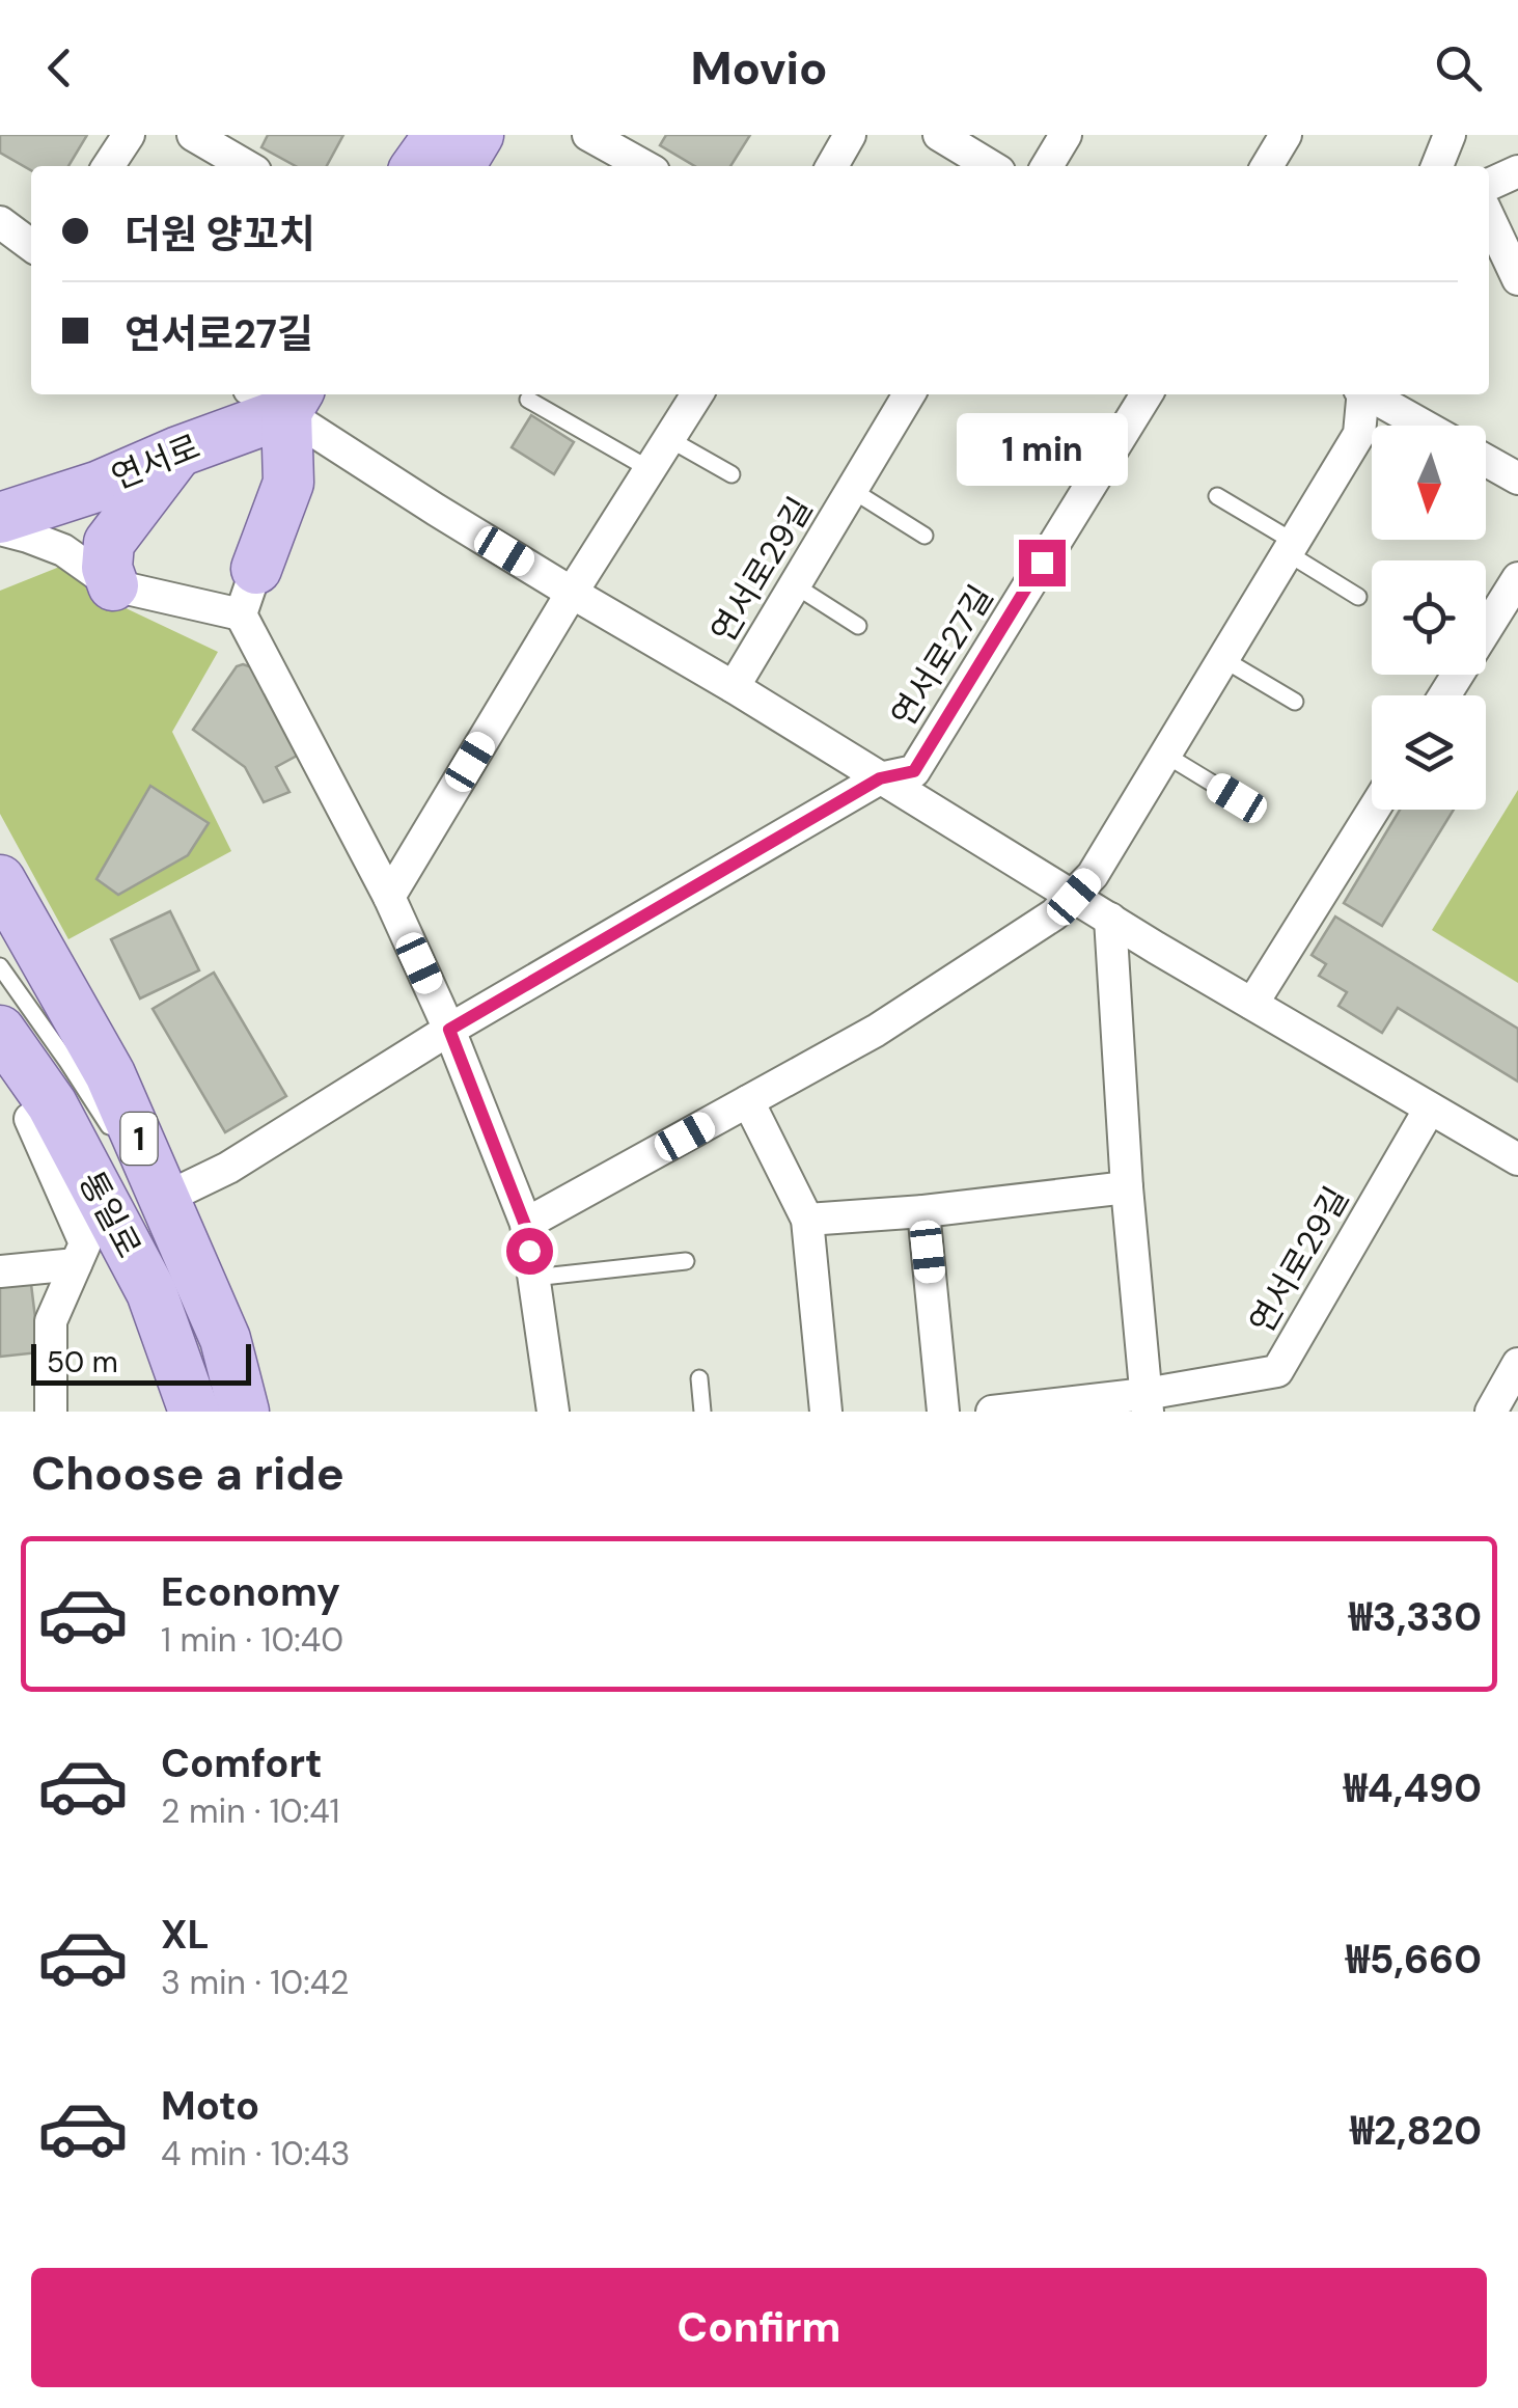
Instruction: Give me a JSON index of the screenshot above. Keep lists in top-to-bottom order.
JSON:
{
  "streets": {
    "main road": ["연서로", "1", "통일로"],
    "street": ["연서로29길", "연서로27길"]
  },
  "crossings": [
    ["연서로", "연서로29길"],
    ["연서로29길", "연서로27길"]
  ],
  "scale_bar": "50 m",
  "north": "bottom",
  "page": {
    "header": "Movio",
    "banner": ["더원 양꼬치", "연서로27길"],
    "bubble": "1 min",
    "scale": "50 m",
    "heading": "Choose a ride",
    "list": [
      {
        "name": "Economy",
        "note": "1 min · 10:40",
        "value": "₩3,330"
      },
      {
        "name": "Comfort",
        "note": "2 min · 10:41",
        "value": "₩4,490"
      },
      {
        "name": "XL",
        "note": "3 min · 10:42",
        "value": "₩5,660"
      },
      {
        "name": "Moto",
        "note": "4 min · 10:43",
        "value": "₩2,820"
      }
    ],
    "buttons": "Confirm"
  }
}
